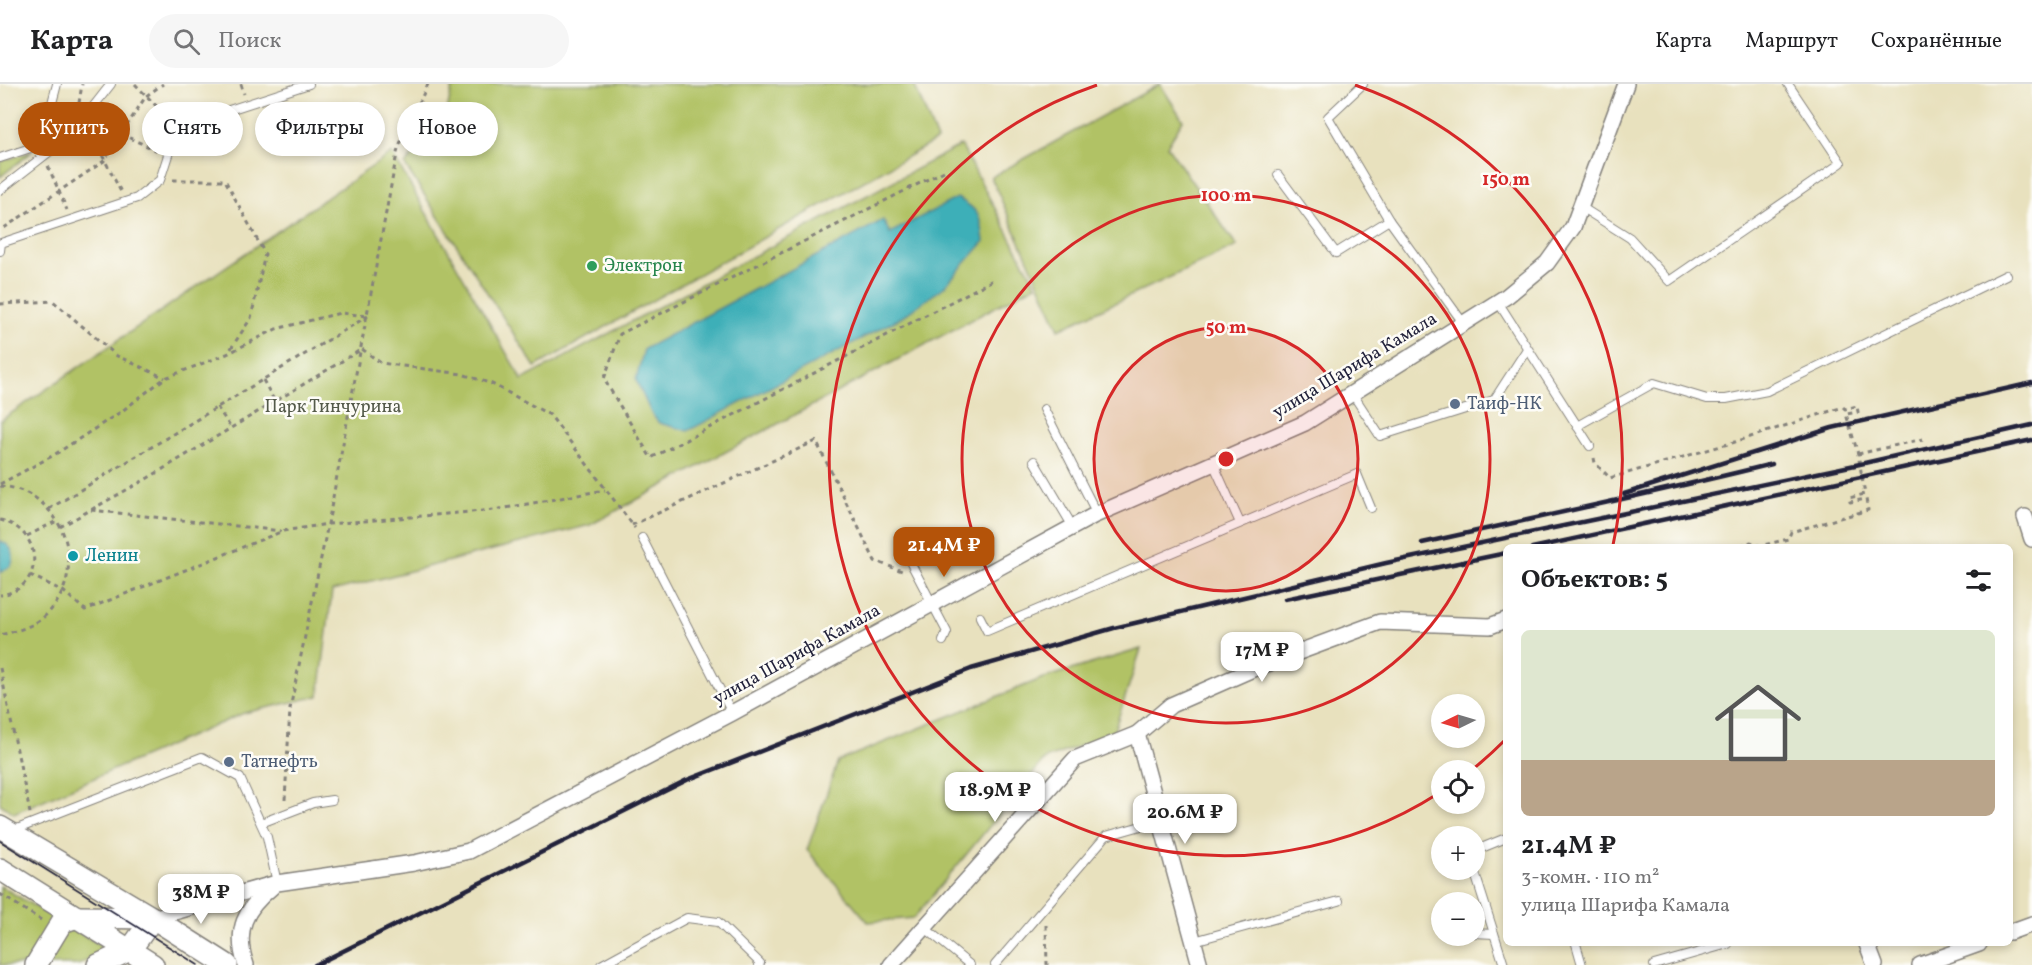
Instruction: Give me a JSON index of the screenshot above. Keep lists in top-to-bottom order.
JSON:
{
  "streets": {
    "street": ["улица Шарифа Камала"]
  },
  "parks": ["Парк Тинчурина"],
  "places": [
    "Электрон",
    "Таиф-НК",
    "Ленин",
    "Татнефть"
  ],
  "north": "left",
  "page": {
    "header": "Карта",
    "search": "Поиск",
    "nav": ["Карта", "Маршрут", "Сохранённые"],
    "chip": [
      "Купить",
      "Снять",
      "Фильтры",
      "Новое"
    ],
    "price": [
      "21.4M ₽",
      "17M ₽",
      "18.9M ₽",
      "20.6M ₽",
      "38M ₽"
    ],
    "heading": "Объектов: 5",
    "list": [
      {
        "name": "21.4M ₽",
        "note": "3-комн. · 110 m² · улица Шарифа Камала"
      }
    ],
    "map_buttons": ["+", "−"]
  },
  "rings": ["150 m", "100 m", "50 m"]
}
